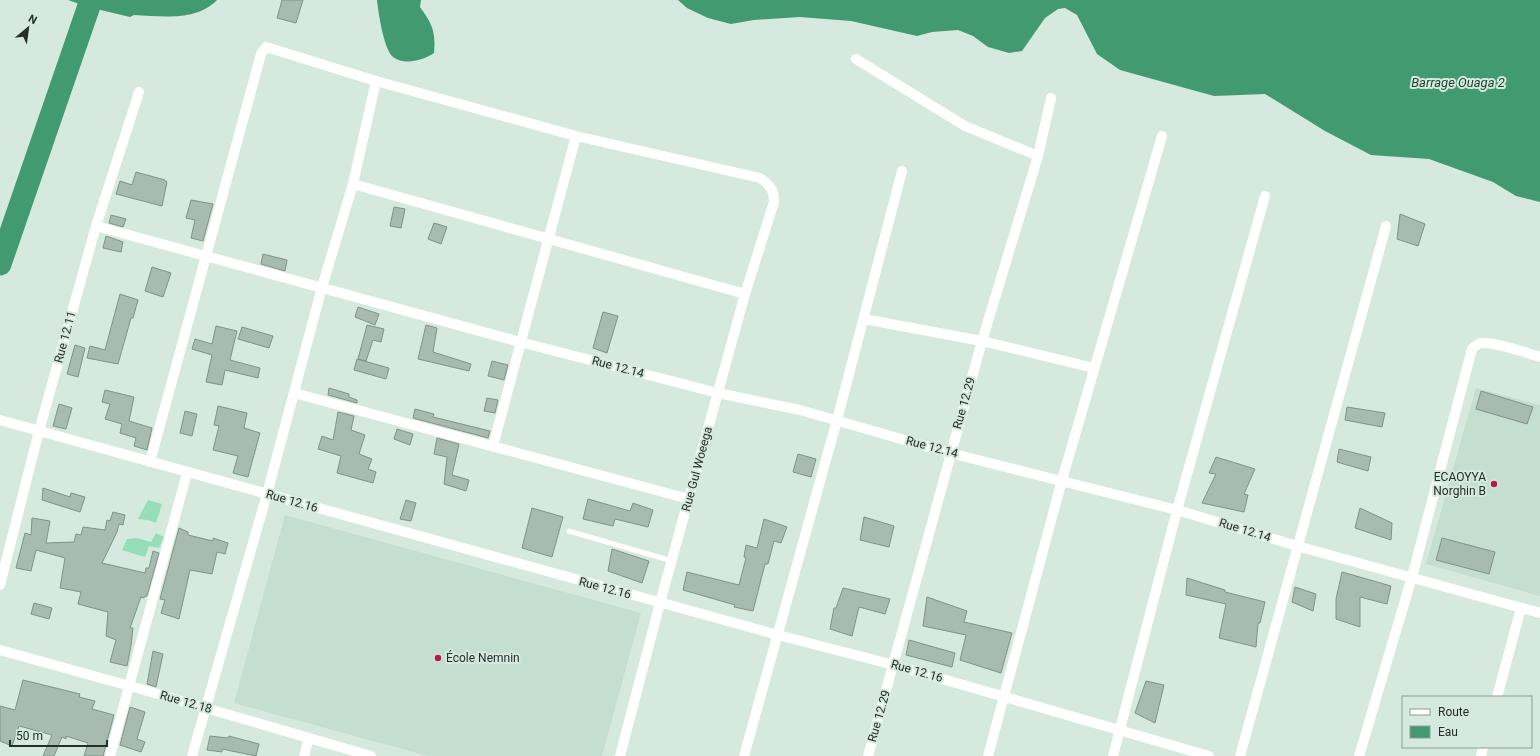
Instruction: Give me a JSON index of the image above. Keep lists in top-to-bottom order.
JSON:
{
  "streets": {
    "street": [
      "Rue 12.11",
      "Rue 12.14",
      "Rue 12.29",
      "Rue Gul Woeega",
      "Rue 12.16",
      "Rue 12.18"
    ]
  },
  "crossings": [
    ["Rue 12.11", "Rue 12.14"],
    ["Rue 12.11", "Rue 12.16"],
    ["Rue 12.14", "Rue 12.29"],
    ["Rue 12.14", "Rue Gul Woeega"],
    ["Rue 12.29", "Rue 12.16"],
    ["Rue Gul Woeega", "Rue 12.16"]
  ],
  "water": ["Barrage Ouaga 2"],
  "places": ["ECAOYYA Norghin B", "École Nemnin"],
  "legend": ["Route", "Eau"],
  "scale_bar": "50 m",
  "north": "top right"
}
